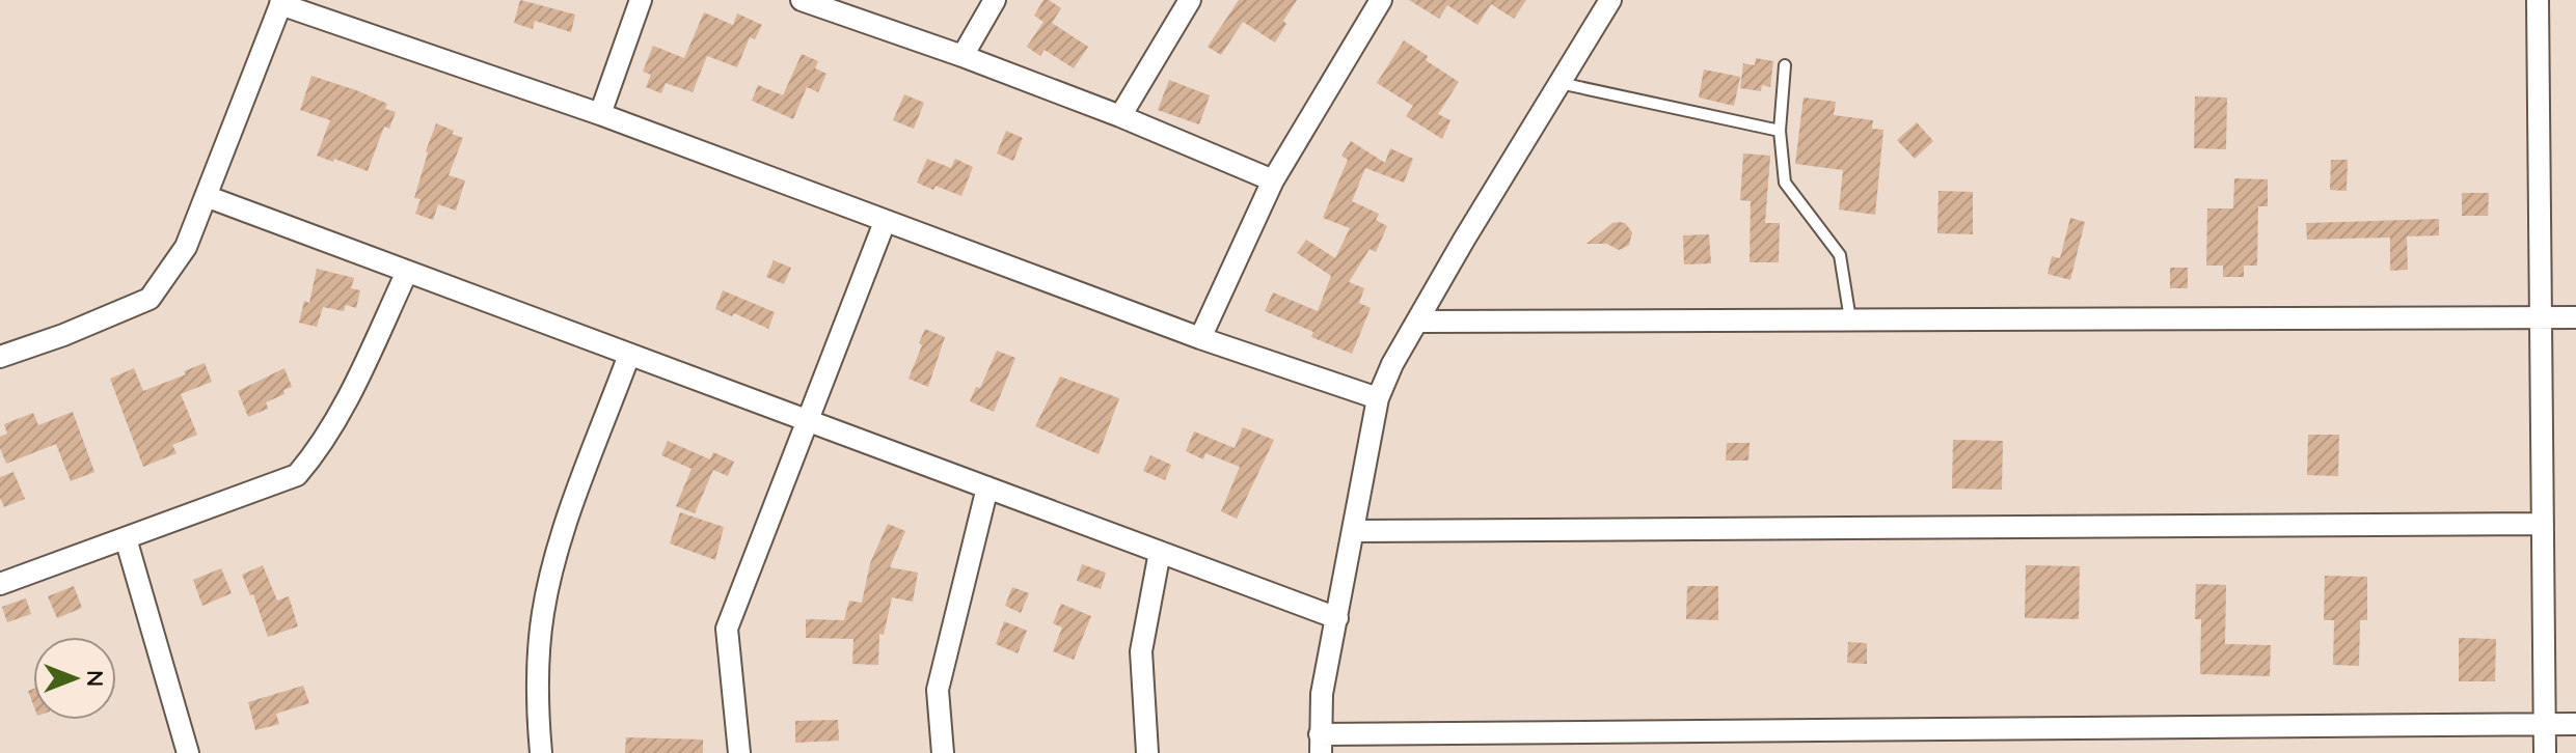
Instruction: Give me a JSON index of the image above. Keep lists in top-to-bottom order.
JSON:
{
  "north": "right"
}
